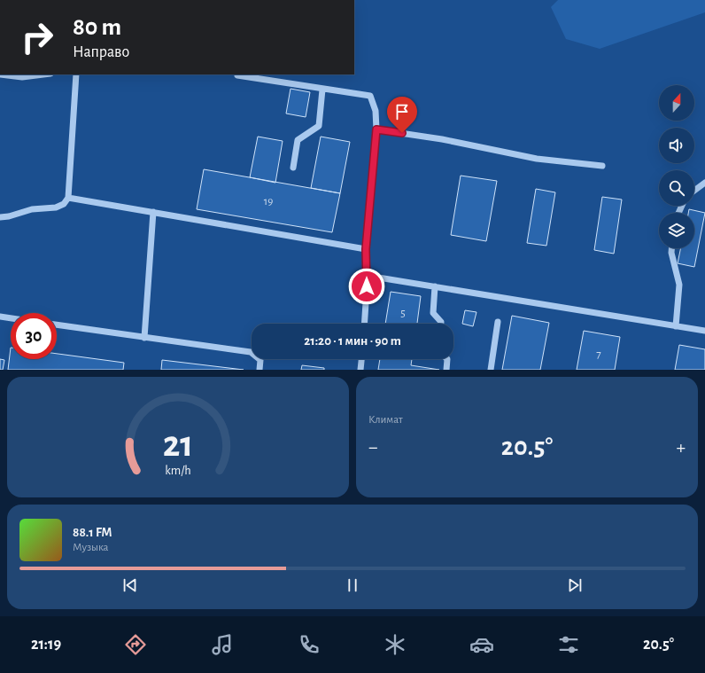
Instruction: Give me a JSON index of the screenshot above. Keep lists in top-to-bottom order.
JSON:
{
  "house_numbers": ["19", "5", "7"],
  "north": "top",
  "page": {
    "turn": ["80 m", "Направо"],
    "limit": "30",
    "trip": "21:20 · 1 мин · 90 m",
    "tile": "Климат",
    "heat": ["−", "20.5°", "+"],
    "song": ["88.1 FM", "Музыка"],
    "tabs": ["21:19", "20.5°"],
    "gauge": ["21", "km/h"]
  }
}
